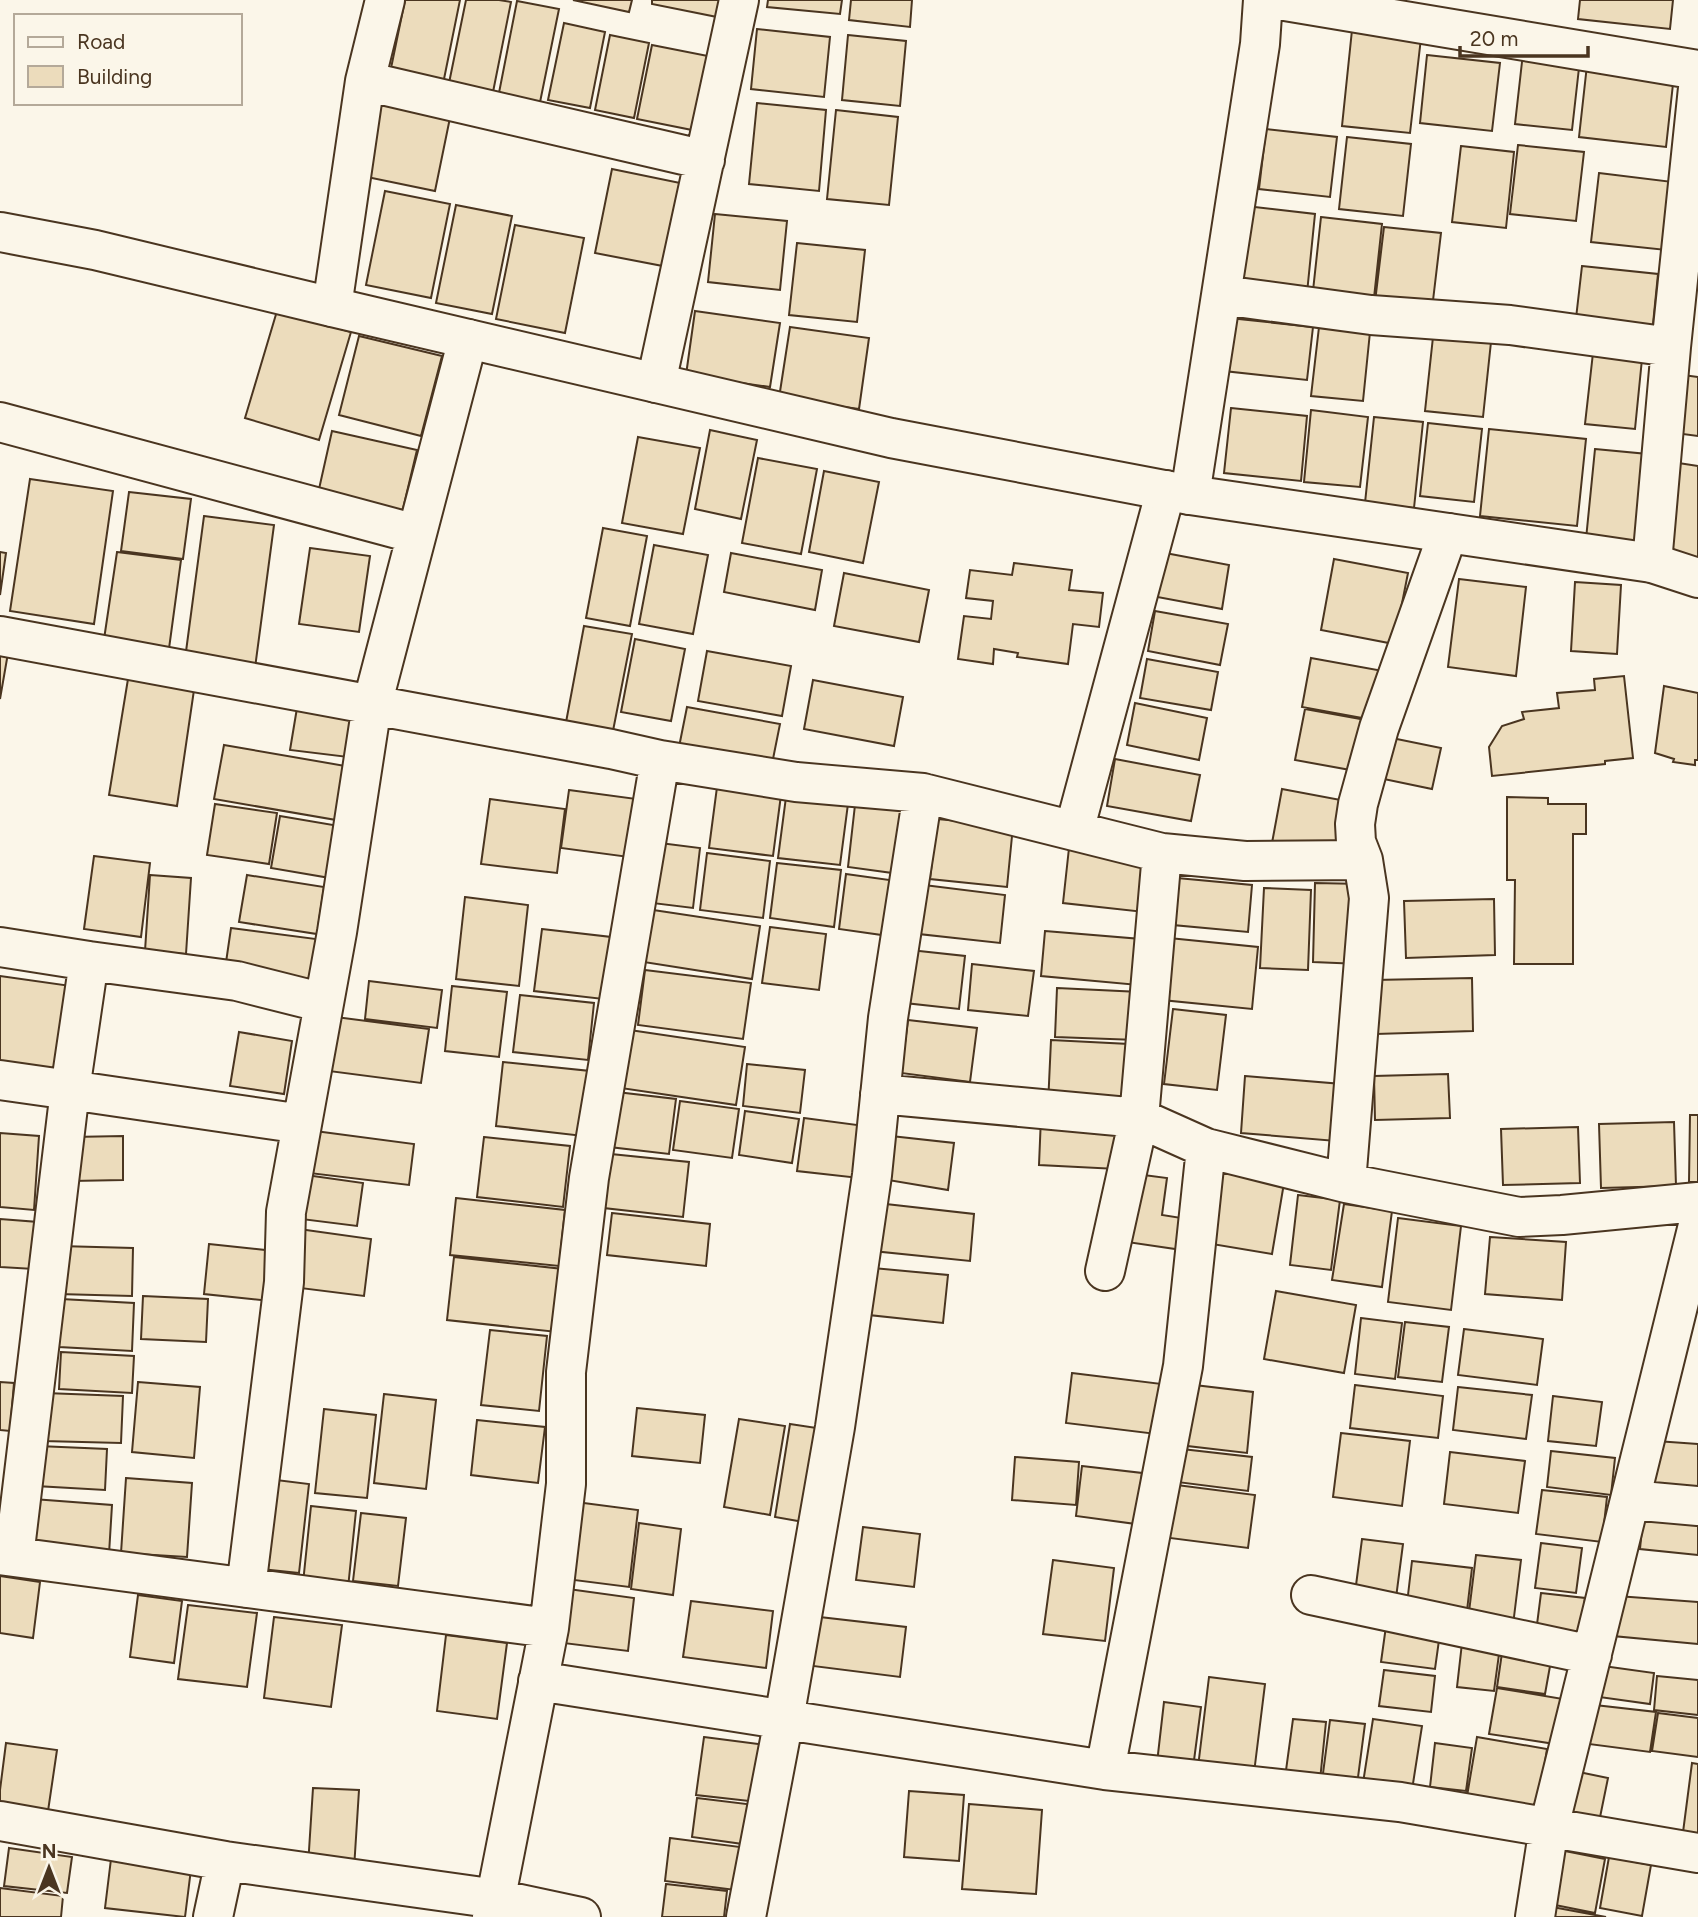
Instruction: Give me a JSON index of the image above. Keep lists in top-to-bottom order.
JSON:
{
  "legend": ["Road", "Building"],
  "scale_bar": "20 m",
  "north": "top"
}
